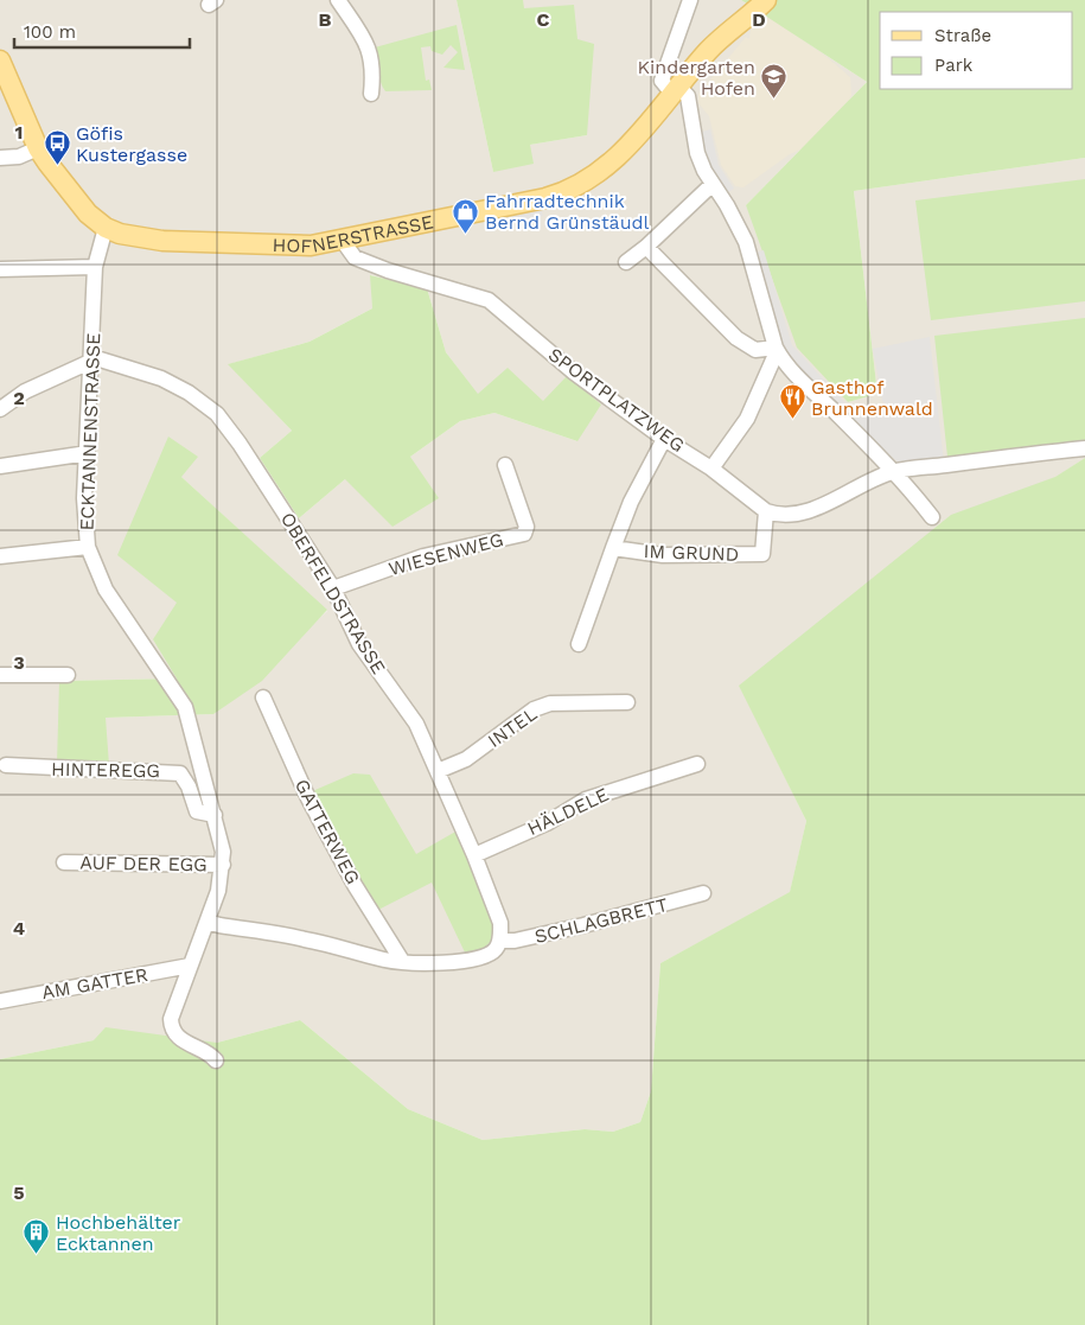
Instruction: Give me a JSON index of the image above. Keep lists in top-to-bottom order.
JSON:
{
  "streets": {
    "main road": ["HOFNERSTRASSE"],
    "street": [
      "SPORTPLATZWEG",
      "ECKTANNENSTRASSE",
      "IM GRUND",
      "WIESENWEG",
      "OBERFELDSTRASSE",
      "INTEL",
      "HINTEREGG",
      "HÄLDELE",
      "GATTERWEG",
      "AUF DER EGG",
      "SCHLAGBRETT",
      "AM GATTER"
    ]
  },
  "crossings": [
    ["HOFNERSTRASSE", "SPORTPLATZWEG"],
    ["HOFNERSTRASSE", "ECKTANNENSTRASSE"],
    ["SPORTPLATZWEG", "IM GRUND"],
    ["ECKTANNENSTRASSE", "OBERFELDSTRASSE"],
    ["ECKTANNENSTRASSE", "HINTEREGG"],
    ["ECKTANNENSTRASSE", "AUF DER EGG"],
    ["ECKTANNENSTRASSE", "AM GATTER"],
    ["WIESENWEG", "OBERFELDSTRASSE"],
    ["OBERFELDSTRASSE", "INTEL"],
    ["OBERFELDSTRASSE", "HÄLDELE"],
    ["OBERFELDSTRASSE", "SCHLAGBRETT"]
  ],
  "places": {
    "school or university": ["Kindergarten Hofen"],
    "bus stop": ["Göfis Kustergasse"],
    "shop": ["Fahrradtechnik Bernd Grünstäudl"],
    "restaurant": ["Gasthof Brunnenwald"],
    "building": ["Hochbehälter Ecktannen"]
  },
  "legend": ["Straße", "Park"],
  "scale_bar": "100 m",
  "grid": {
    "columns": ["B", "C", "D"],
    "rows": [
      "1",
      "2",
      "3",
      "4",
      "5"
    ]
  }
}
